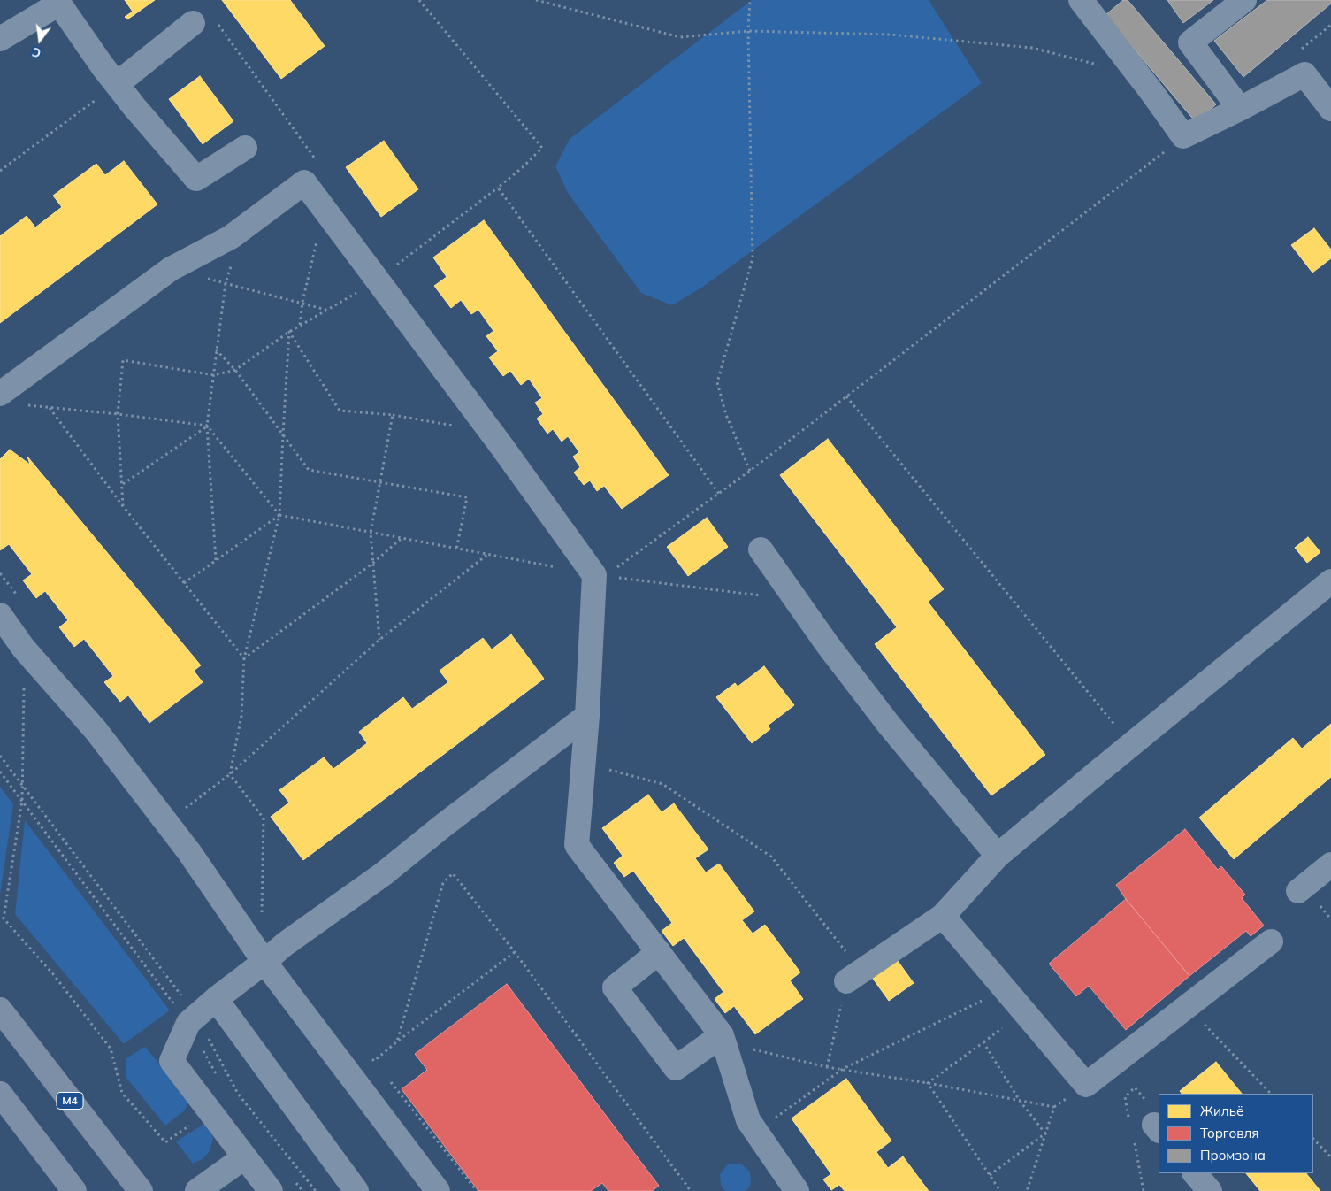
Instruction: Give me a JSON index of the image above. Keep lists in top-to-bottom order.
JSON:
{
  "streets": {
    "main road": ["М4"]
  },
  "legend": ["Жильё", "Торговля", "Промзона"],
  "north": "bottom"
}
